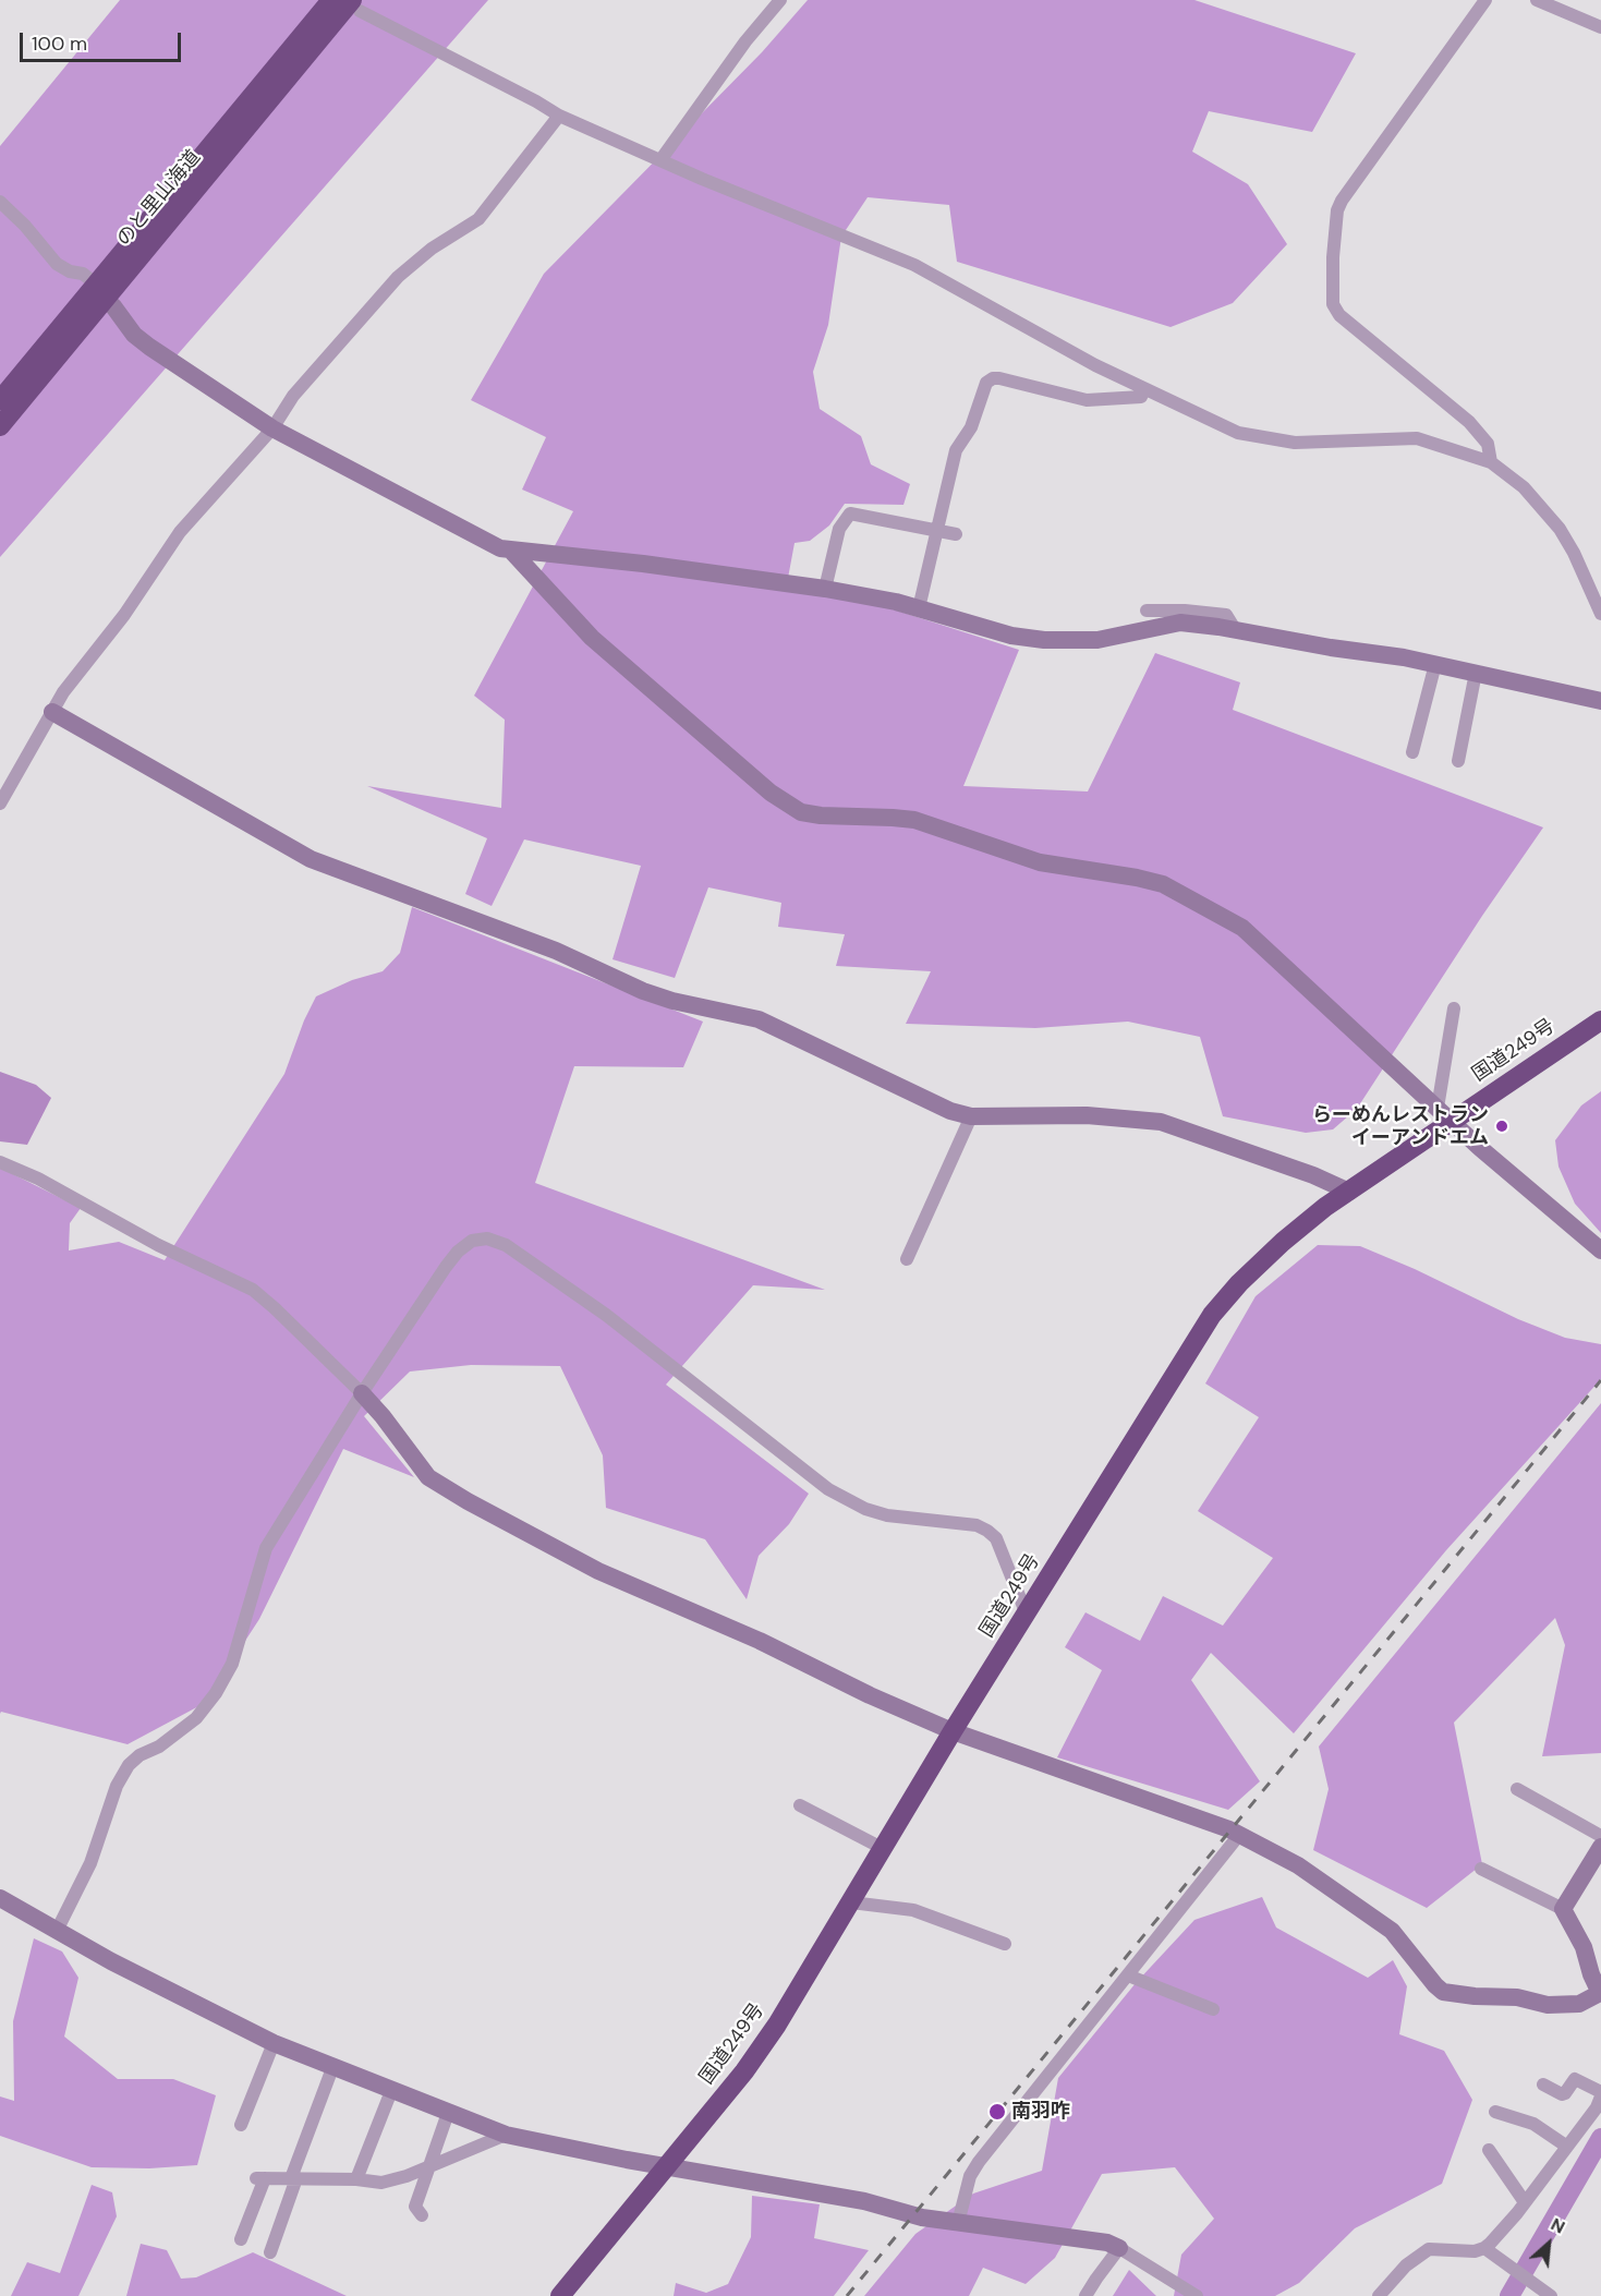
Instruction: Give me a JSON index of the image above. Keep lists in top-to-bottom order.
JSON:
{
  "streets": {
    "highway": ["のと里山海道", "国道249号"]
  },
  "places": ["らーめんレストラン イーアンドエム", "南羽咋"],
  "scale_bar": "100 m",
  "north": "top right"
}
